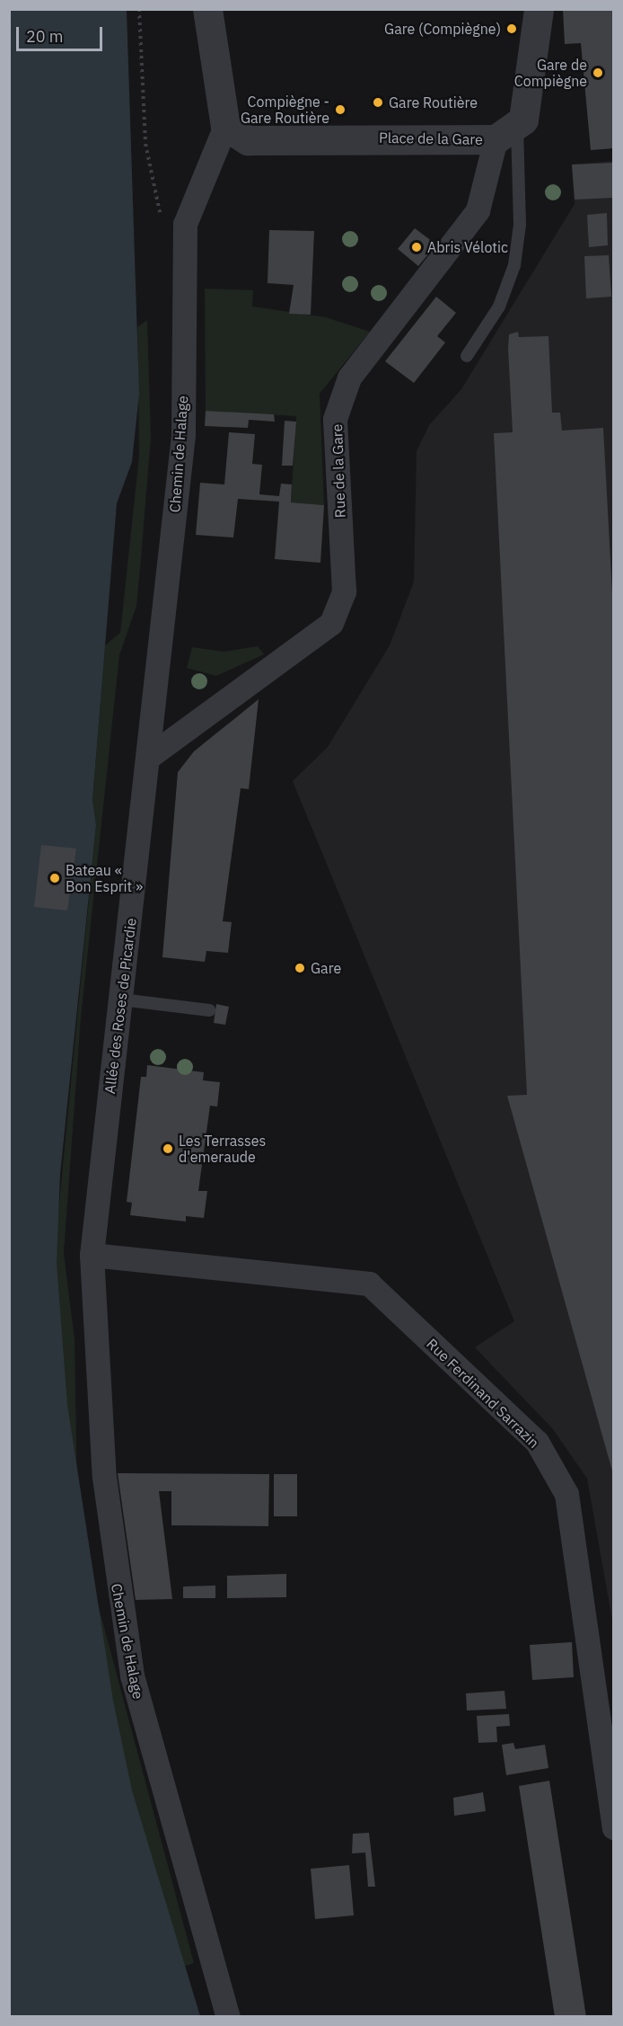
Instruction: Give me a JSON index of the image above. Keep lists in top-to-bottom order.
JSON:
{
  "streets": {
    "street": [
      "Place de la Gare",
      "Chemin de Halage",
      "Rue de la Gare",
      "Allée des Roses de Picardie",
      "Rue Ferdinand Sarrazin"
    ]
  },
  "crossings": [
    ["Place de la Gare", "Chemin de Halage"],
    ["Place de la Gare", "Rue de la Gare"],
    ["Chemin de Halage", "Rue de la Gare"],
    ["Chemin de Halage", "Allée des Roses de Picardie"],
    ["Chemin de Halage", "Rue Ferdinand Sarrazin"],
    ["Rue de la Gare", "Allée des Roses de Picardie"],
    ["Allée des Roses de Picardie", "Rue Ferdinand Sarrazin"]
  ],
  "places": [
    "Gare (Compiègne)",
    "Gare de Compiègne",
    "Gare Routière",
    "Compiègne - Gare Routière",
    "Abris Vélotic",
    "Bateau « Bon Esprit »",
    "Gare",
    "Les Terrasses d'emeraude"
  ],
  "scale_bar": "20 m"
}
